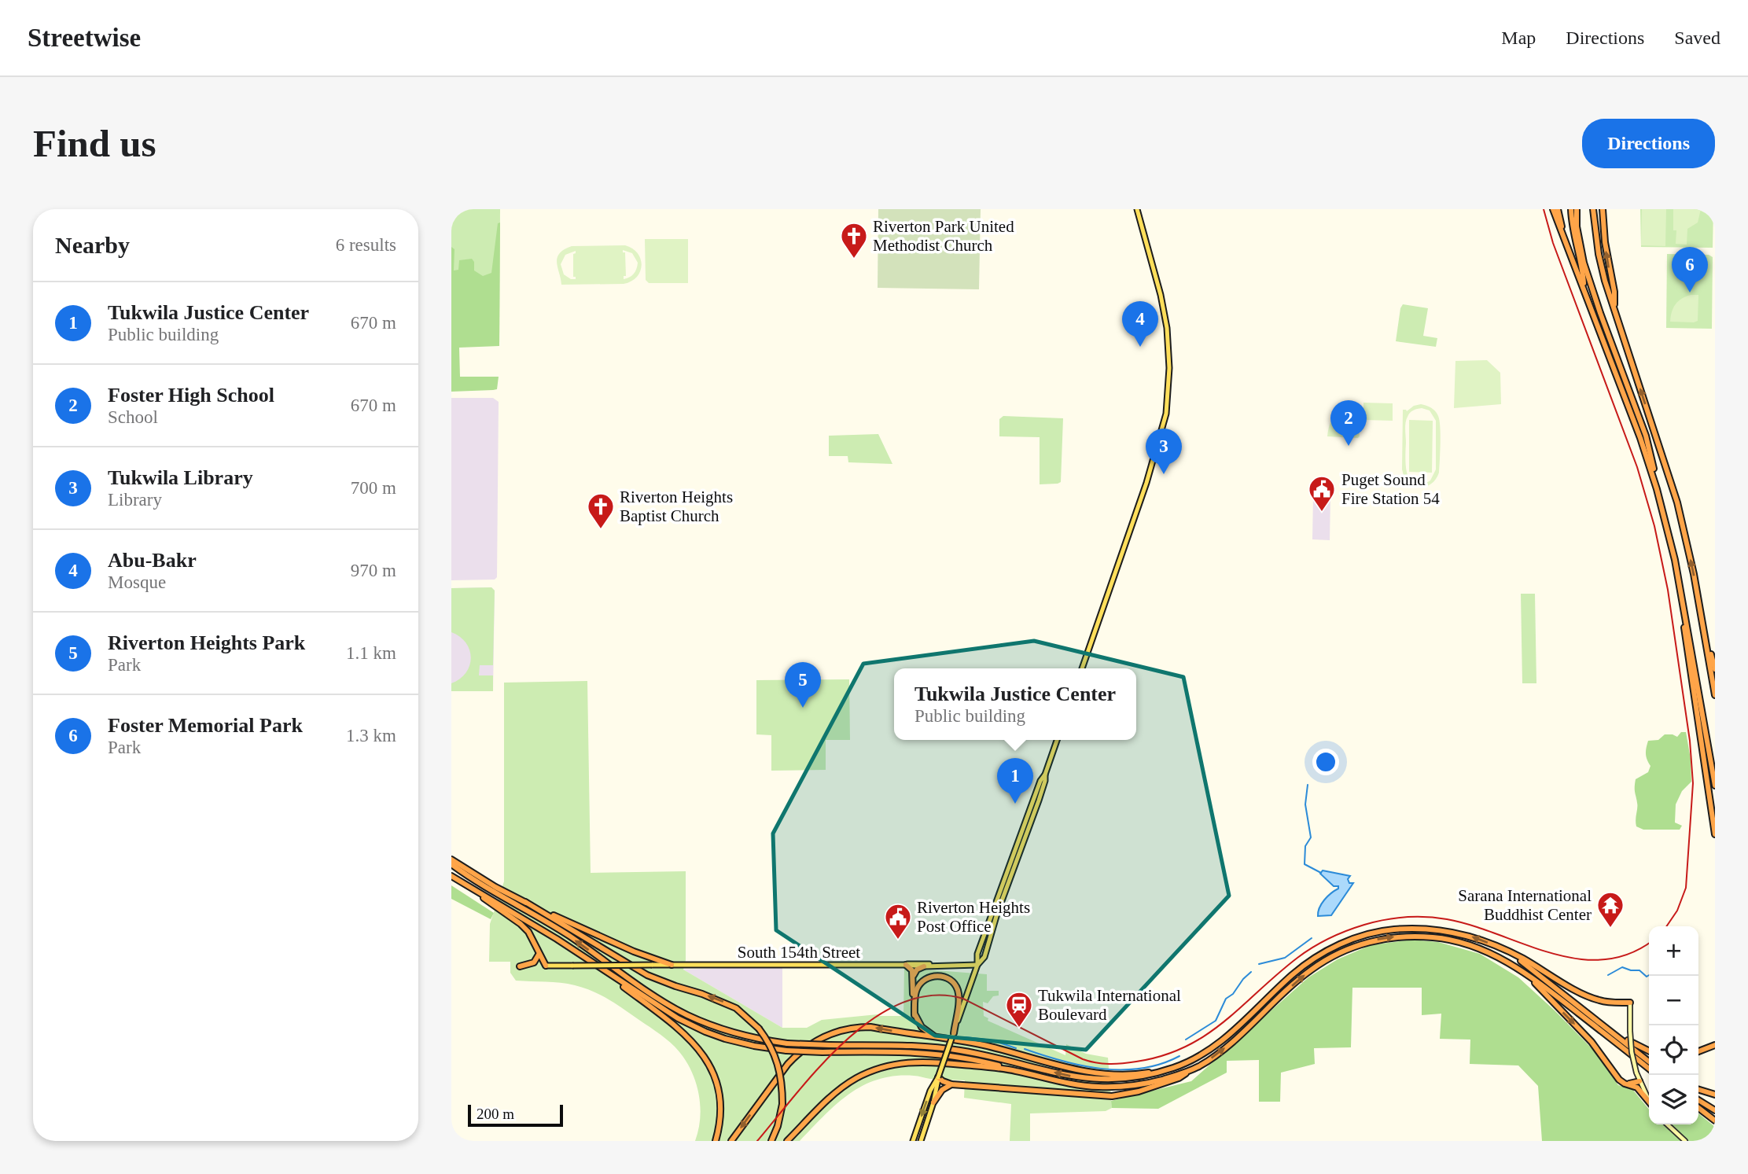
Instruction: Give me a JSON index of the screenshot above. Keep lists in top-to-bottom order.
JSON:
{
  "streets": {
    "main road": ["South 154th Street"]
  },
  "places": {
    "church": ["Riverton Park United Methodist Church", "Riverton Heights Baptist Church"],
    "public building": ["Puget Sound Fire Station 54", "Riverton Heights Post Office"],
    "temple": ["Sarana International Buddhist Center"],
    "station": ["Tukwila International Boulevard"]
  },
  "scale_bar": "200 m",
  "page": {
    "header": "Streetwise",
    "nav": ["Map", "Directions", "Saved"],
    "buttons": "Directions",
    "title": "Find us",
    "heading": ["Nearby", "6 results"],
    "pins": [
      "6",
      "4",
      "2",
      "3",
      "5",
      "1"
    ],
    "list": [
      {
        "mark": "1",
        "name": "Tukwila Justice Center",
        "note": "Public building",
        "value": "670 m"
      },
      {
        "mark": "2",
        "name": "Foster High School",
        "note": "School",
        "value": "670 m"
      },
      {
        "mark": "3",
        "name": "Tukwila Library",
        "note": "Library",
        "value": "700 m"
      },
      {
        "mark": "4",
        "name": "Abu-Bakr",
        "note": "Mosque",
        "value": "970 m"
      },
      {
        "mark": "5",
        "name": "Riverton Heights Park",
        "note": "Park",
        "value": "1.1 km"
      },
      {
        "mark": "6",
        "name": "Foster Memorial Park",
        "note": "Park",
        "value": "1.3 km"
      }
    ],
    "popup": ["Tukwila Justice Center", "Public building"],
    "map_buttons": ["+", "−"],
    "scale": "200 m"
  }
}
